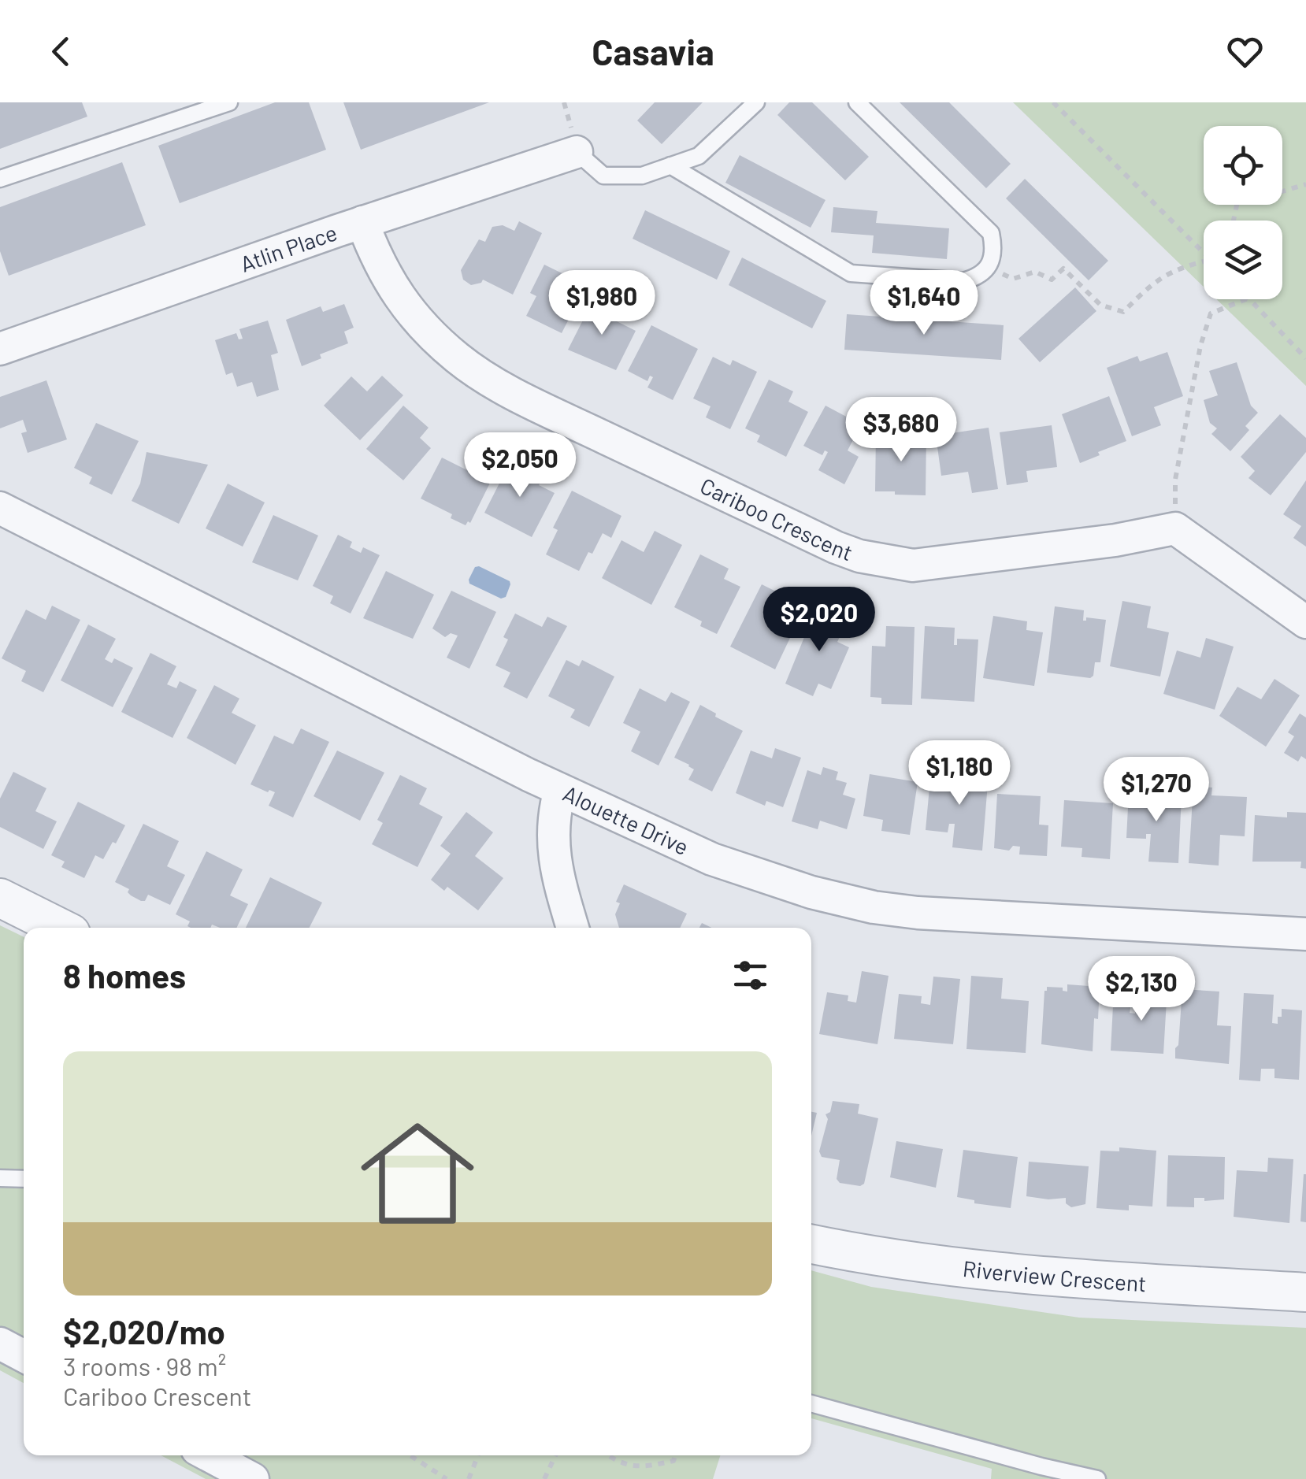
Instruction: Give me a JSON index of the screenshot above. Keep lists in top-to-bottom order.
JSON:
{
  "streets": {
    "street": [
      "Atlin Place",
      "Cariboo Crescent",
      "Alouette Drive",
      "Riverview Crescent"
    ]
  },
  "crossings": [
    ["Atlin Place", "Cariboo Crescent"]
  ],
  "page": {
    "header": "Casavia",
    "price": [
      "$1,980",
      "$1,640",
      "$3,680",
      "$2,050",
      "$2,020",
      "$1,180",
      "$1,270",
      "$2,130"
    ],
    "heading": "8 homes",
    "list": [
      {
        "name": "$2,020/mo",
        "note": "3 rooms · 98 m² · Cariboo Crescent"
      }
    ]
  }
}
